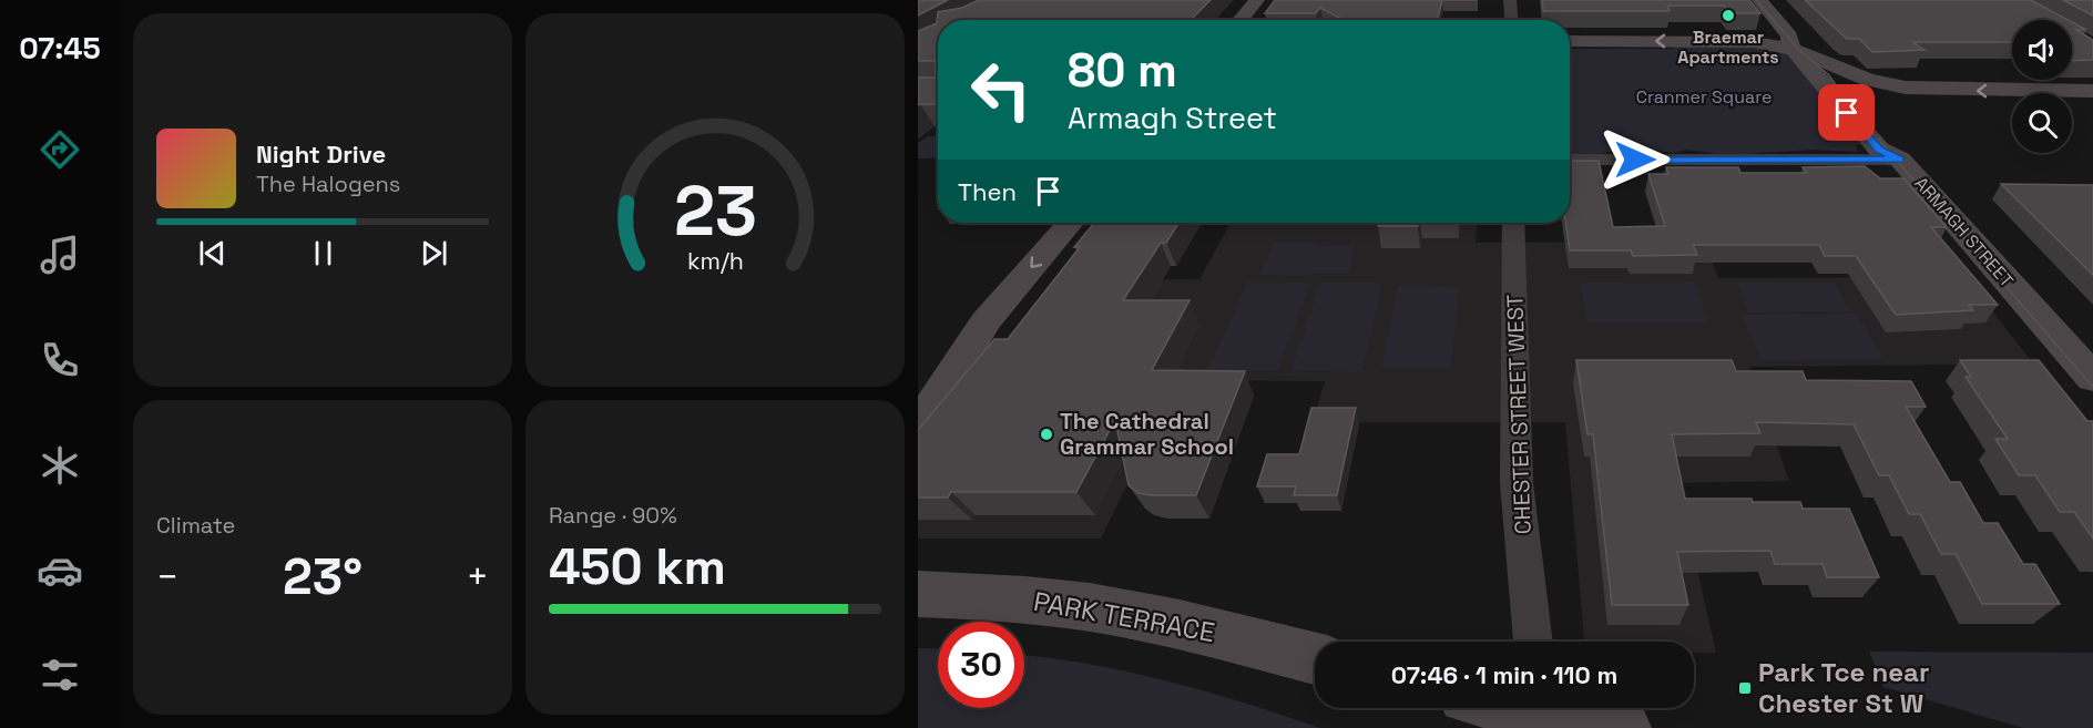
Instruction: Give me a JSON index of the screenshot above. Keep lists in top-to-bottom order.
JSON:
{
  "streets": {
    "street": ["ARMAGH STREET", "CHESTER STREET WEST", "PARK TERRACE"]
  },
  "parks": ["Cranmer Square"],
  "places": {
    "other": ["Braemar Apartments", "The Cathedral Grammar School"],
    "transit": ["Park Tce near Chester St W"]
  },
  "page": {
    "tabs": "07:45",
    "turn": ["80 m", "Armagh Street"],
    "song": ["Night Drive", "The Halogens"],
    "then": "Then",
    "tile": [
      "Climate",
      ["Range · 90%", "450 km"]
    ],
    "heat": ["−", "23°", "+"],
    "limit": "30",
    "trip": "07:46 · 1 min · 110 m",
    "gauge": ["23", "km/h"]
  }
}
